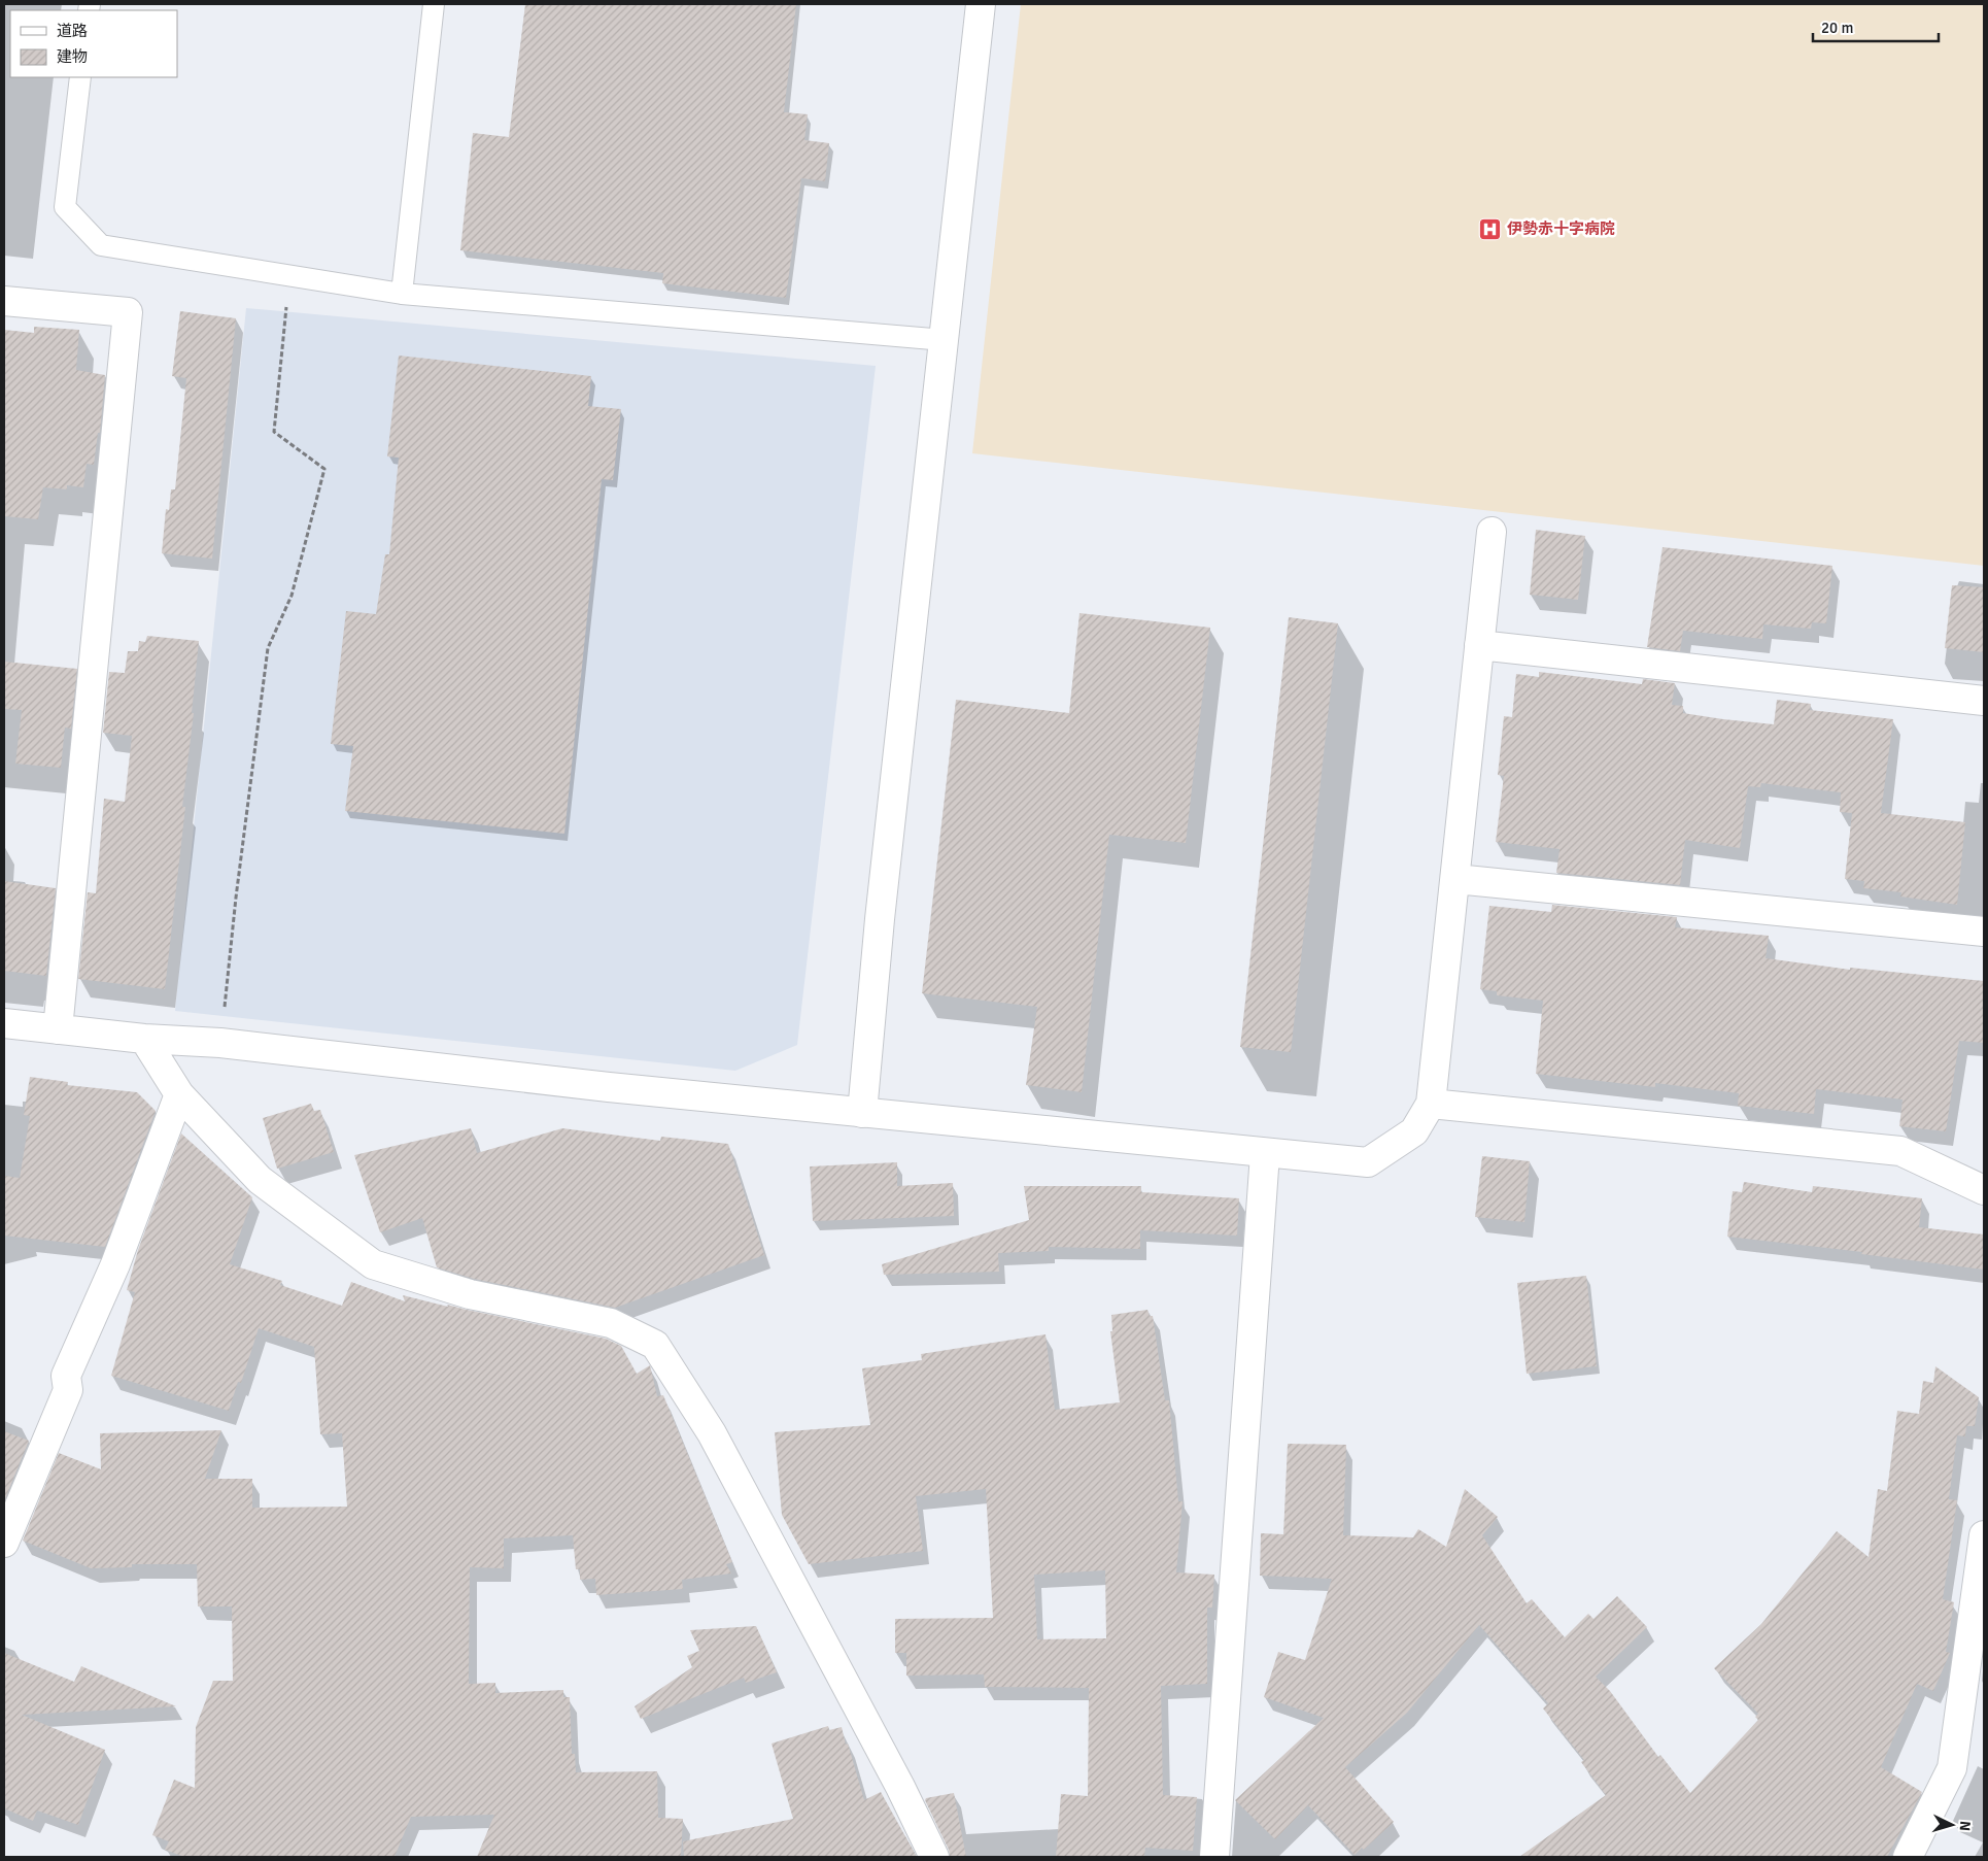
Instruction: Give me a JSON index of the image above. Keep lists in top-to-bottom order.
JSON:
{
  "places": {
    "hospital": ["伊勢赤十字病院"]
  },
  "legend": ["道路", "建物"],
  "scale_bar": "20 m",
  "north": "right"
}
